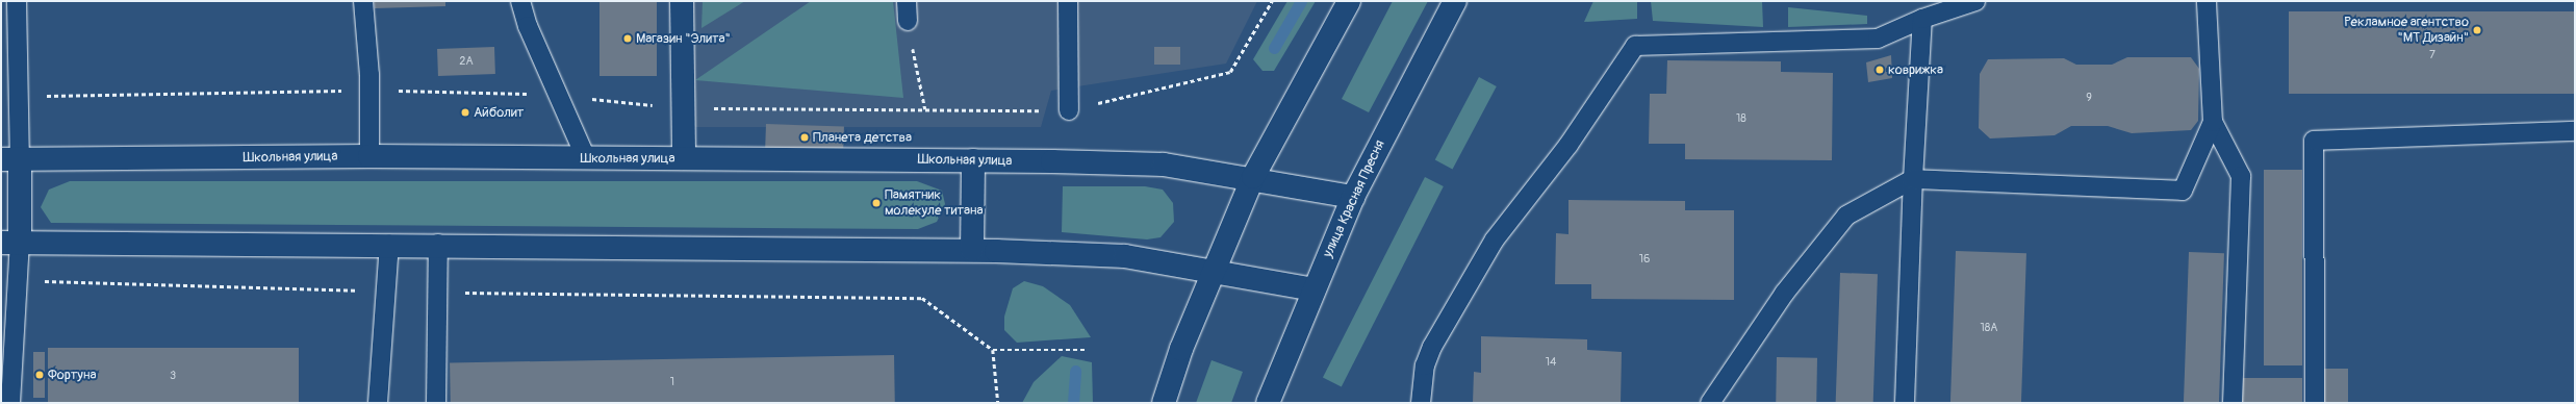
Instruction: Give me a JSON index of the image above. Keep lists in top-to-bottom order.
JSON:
{
  "streets": {
    "street": ["Школьная улица", "улица Красная Пресня"]
  },
  "crossings": [
    ["Школьная улица", "улица Красная Пресня"]
  ],
  "places": [
    "Рекламное агентство \"МТ Дизайн\"",
    "Магазин \"Элита\"",
    "коврижка",
    "Айболит",
    "Планета детства",
    "Памятник молекуле титана",
    "Фортуна"
  ],
  "house_numbers": [
    "7",
    "2А",
    "9",
    "18",
    "16",
    "18А",
    "14",
    "3",
    "1"
  ]
}
